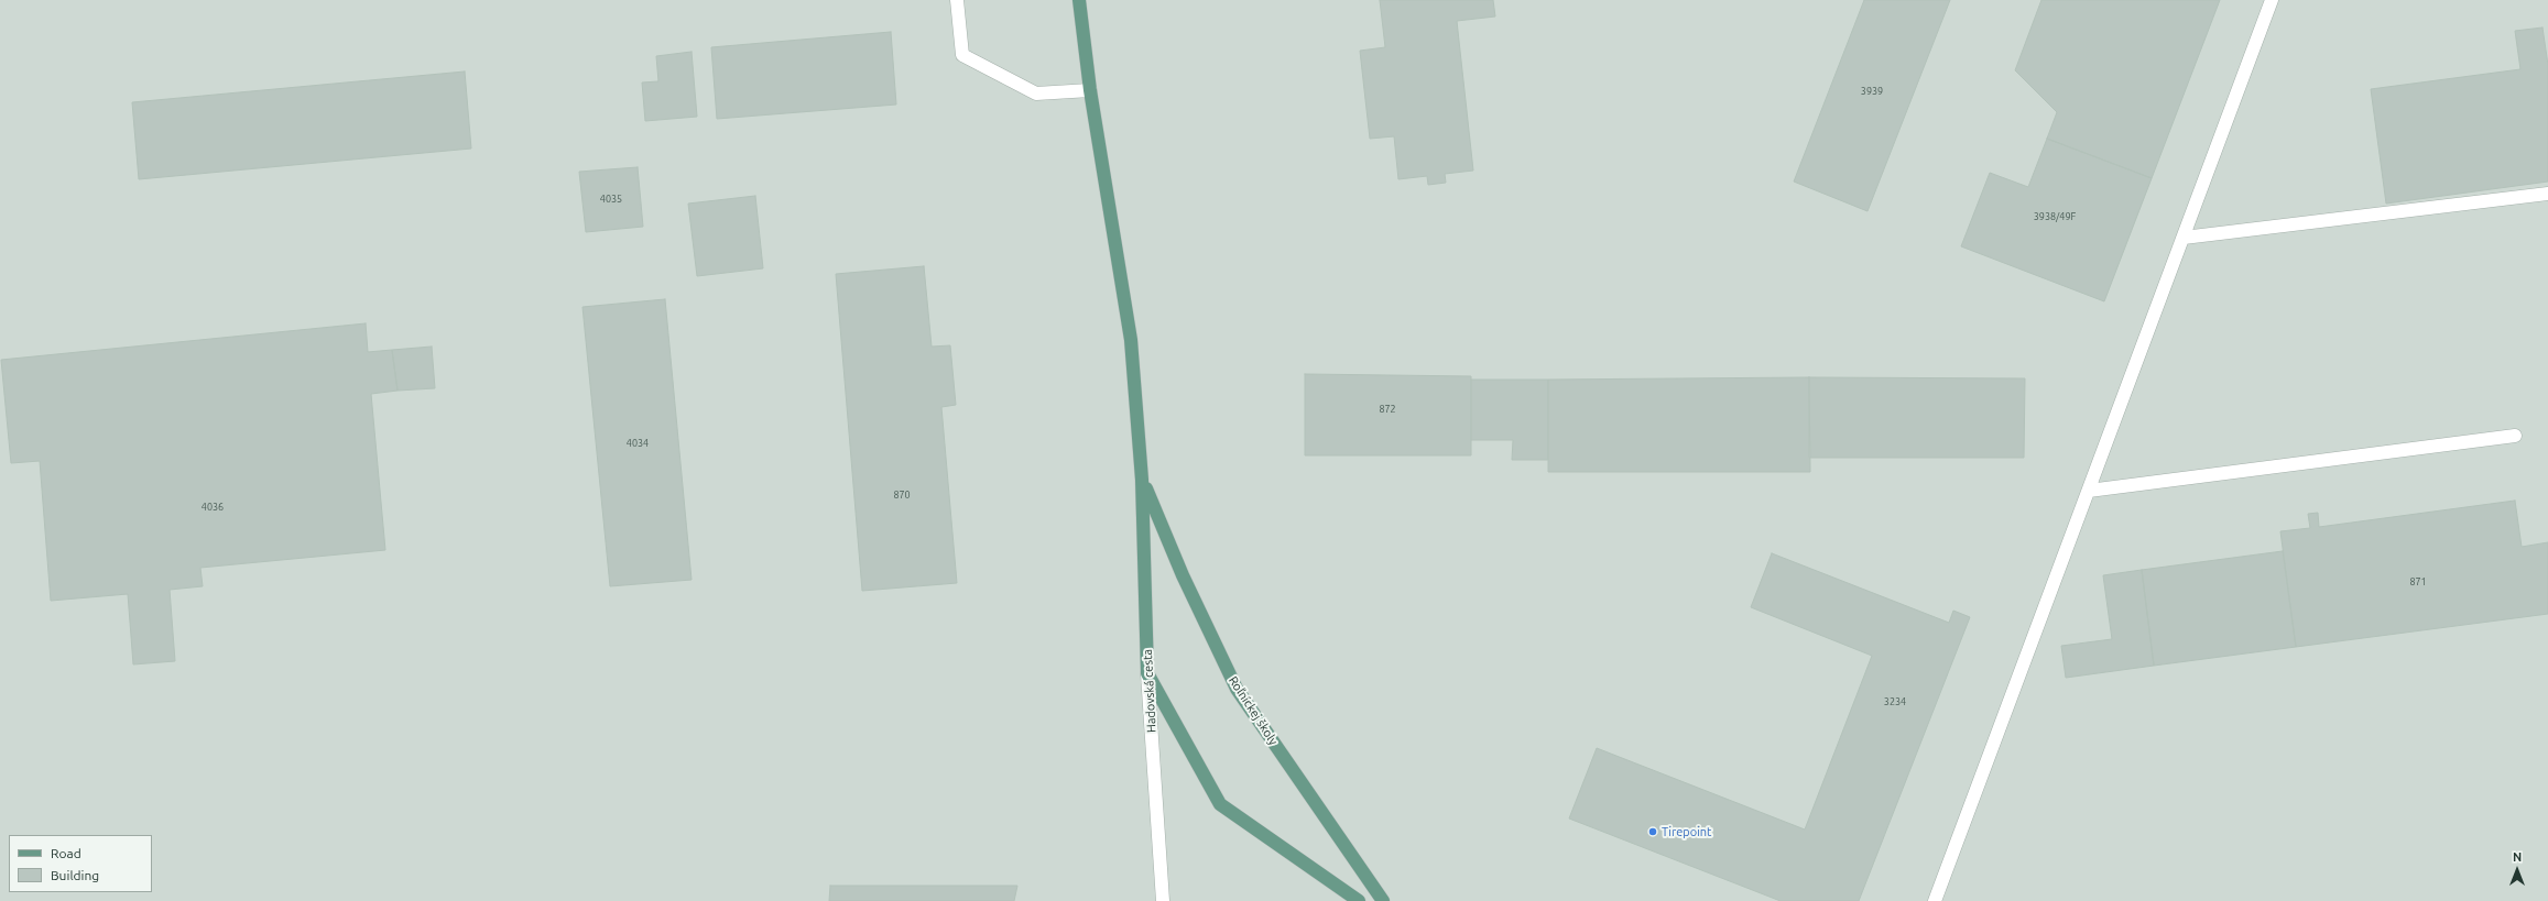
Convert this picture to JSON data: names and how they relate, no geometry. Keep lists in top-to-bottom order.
{
  "streets": {
    "main road": ["Hadovská cesta", "Roľníckej školy"]
  },
  "crossings": [
    ["Hadovská cesta", "Roľníckej školy"]
  ],
  "places": ["Tirepoint"],
  "house_numbers": [
    "3939",
    "4035",
    "3938/49F",
    "872",
    "4034",
    "870",
    "4036",
    "871",
    "3234"
  ],
  "legend": ["Road", "Building"],
  "north": "top"
}
